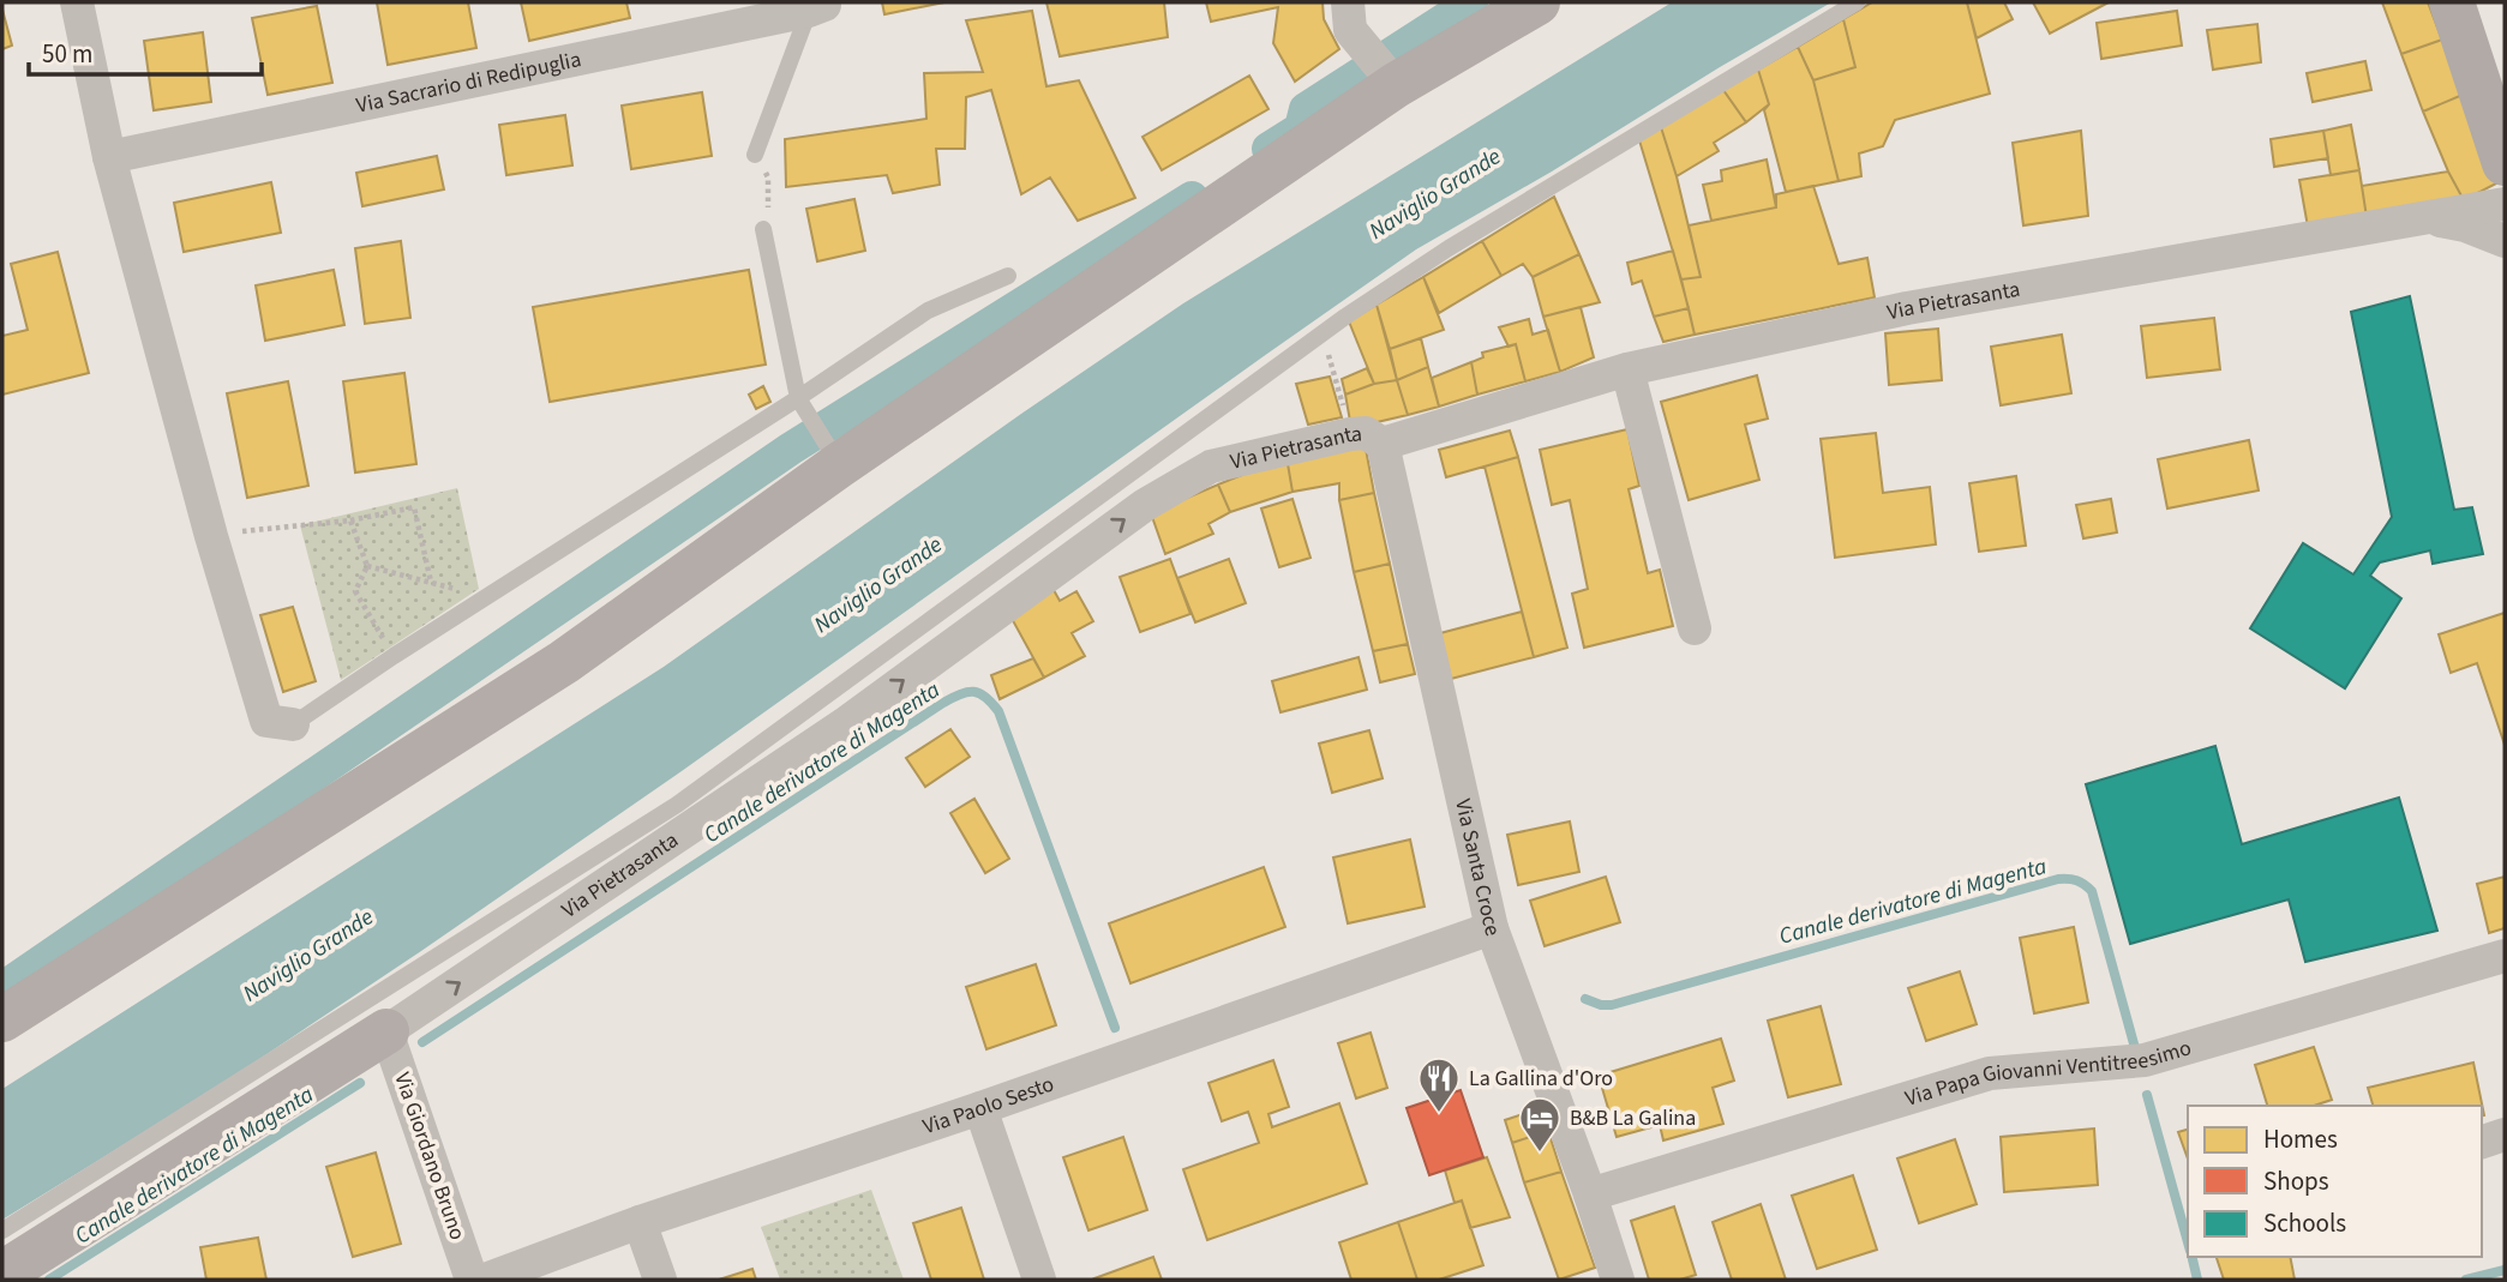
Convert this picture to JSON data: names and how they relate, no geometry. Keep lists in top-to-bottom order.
{
  "streets": {
    "street": [
      "Via Sacrario di Redipuglia",
      "Via Pietrasanta",
      "Via Santa Croce",
      "Via Papa Giovanni Ventitreesimo",
      "Via Paolo Sesto",
      "Via Giordano Bruno"
    ]
  },
  "crossings": [
    ["Via Pietrasanta", "Via Santa Croce"],
    ["Via Pietrasanta", "Via Giordano Bruno"],
    ["Via Santa Croce", "Via Papa Giovanni Ventitreesimo"],
    ["Via Santa Croce", "Via Paolo Sesto"]
  ],
  "water": ["Naviglio Grande", "Canale derivatore di Magenta"],
  "places": {
    "restaurant": ["La Gallina d'Oro"],
    "hotel": ["B&B La Galina"]
  },
  "legend": ["Homes", "Shops", "Schools"],
  "scale_bar": "50 m"
}
